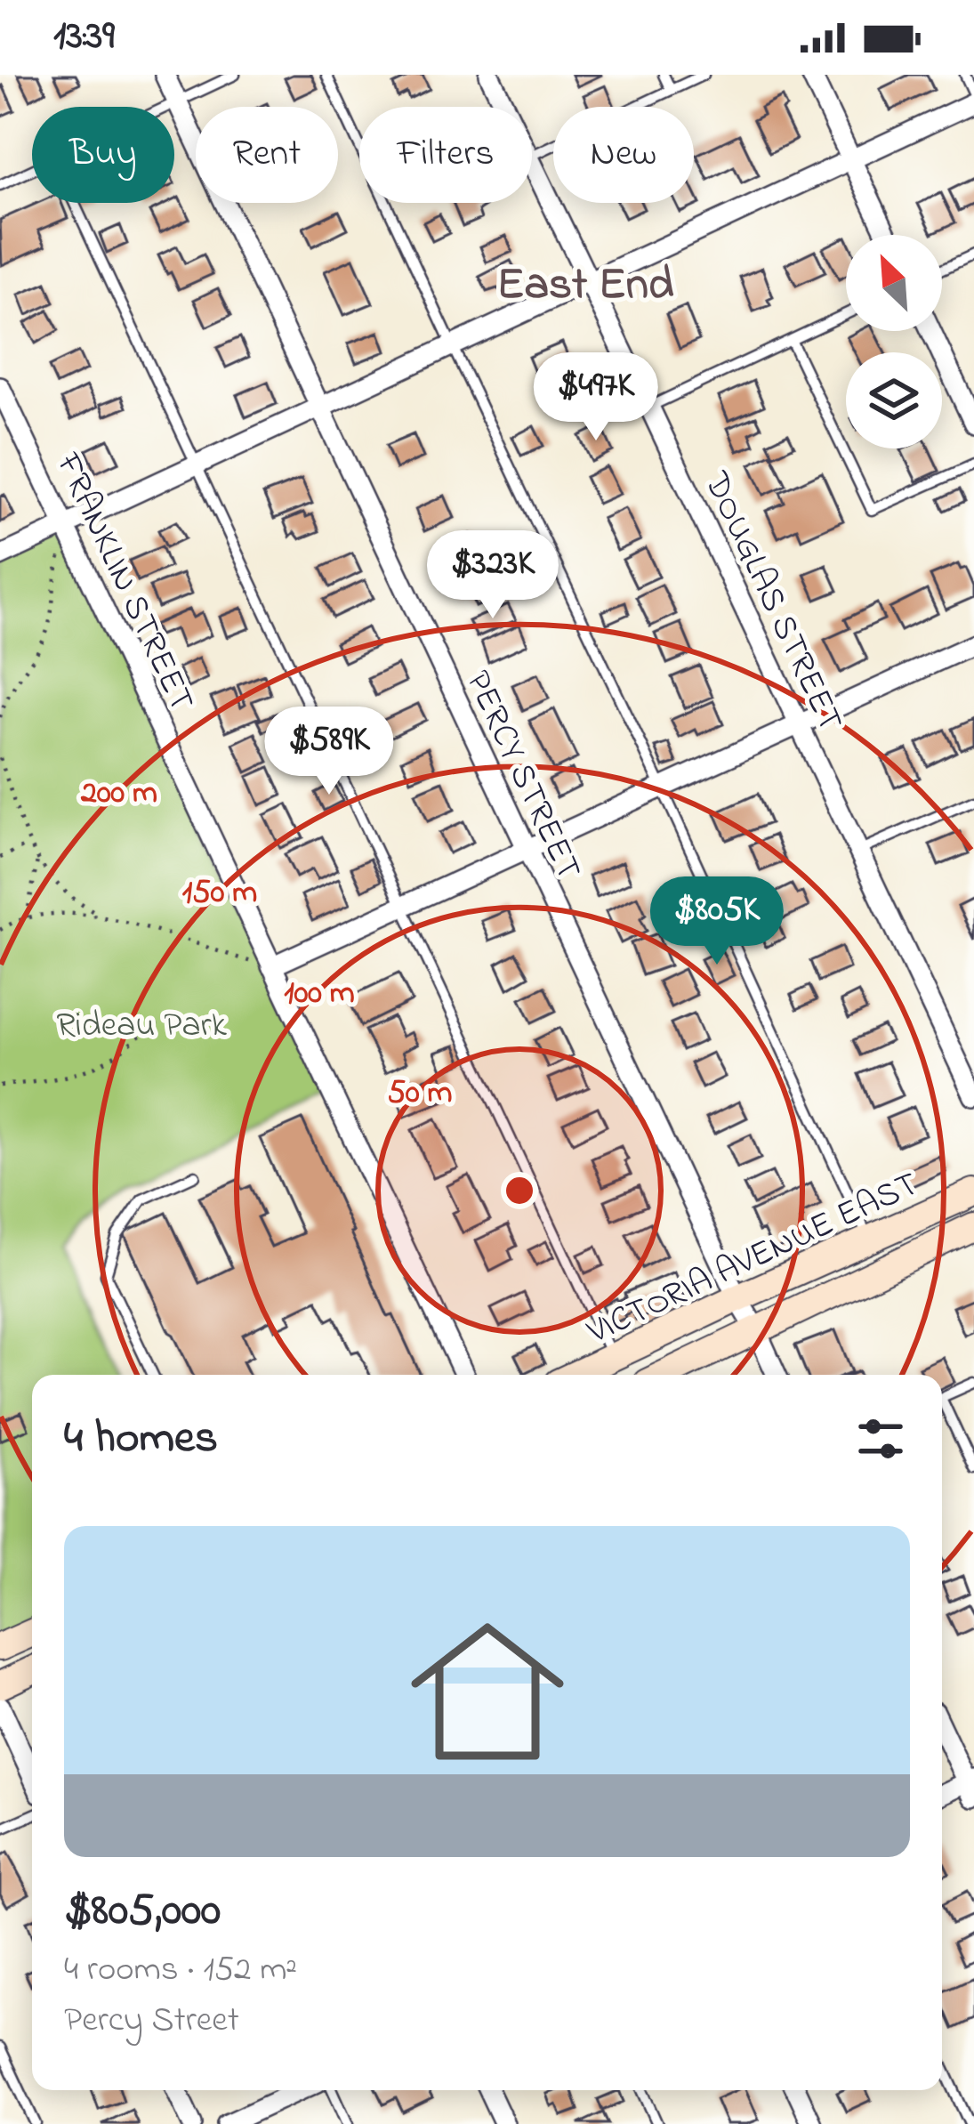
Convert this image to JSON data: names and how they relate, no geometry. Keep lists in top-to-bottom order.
{
  "streets": {
    "main road": ["VICTORIA AVENUE EAST"],
    "street": ["FRANKLIN STREET", "DOUGLAS STREET", "PERCY STREET"]
  },
  "crossings": [
    ["PERCY STREET", "VICTORIA AVENUE EAST"]
  ],
  "districts": ["East End"],
  "parks": ["Rideau Park"],
  "north": "top left",
  "page": {
    "status": "13:39",
    "chip": [
      "Buy",
      "Rent",
      "Filters",
      "New"
    ],
    "price": [
      "$497K",
      "$323K",
      "$589K",
      "$805K"
    ],
    "heading": "4 homes",
    "list": [
      {
        "name": "$805,000",
        "note": "4 rooms · 152 m² · Percy Street"
      }
    ]
  },
  "rings": [
    "200 m",
    "150 m",
    "100 m",
    "50 m"
  ]
}
